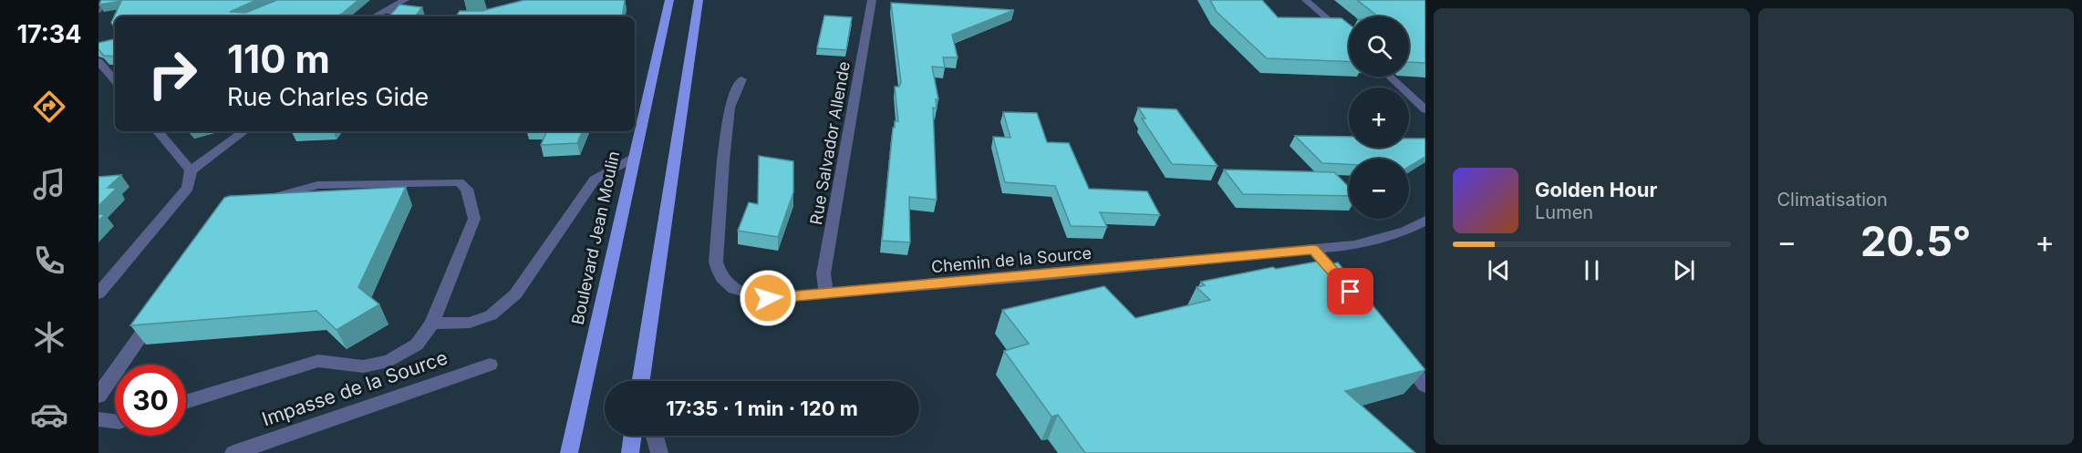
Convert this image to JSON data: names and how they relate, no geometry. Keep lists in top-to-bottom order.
{
  "streets": {
    "main road": ["Boulevard Jean Moulin"],
    "street": ["Rue Salvador Allende", "Chemin de la Source", "Impasse de la Source"]
  },
  "crossings": [
    ["Rue Salvador Allende", "Chemin de la Source"]
  ],
  "page": {
    "tabs": "17:34",
    "tile": "Climatisation",
    "map_buttons": ["+", "−"],
    "turn": ["110 m", "Rue Charles Gide"],
    "song": ["Golden Hour", "Lumen"],
    "heat": ["−", "20.5°", "+"],
    "limit": "30",
    "trip": "17:35 · 1 min · 120 m"
  }
}
